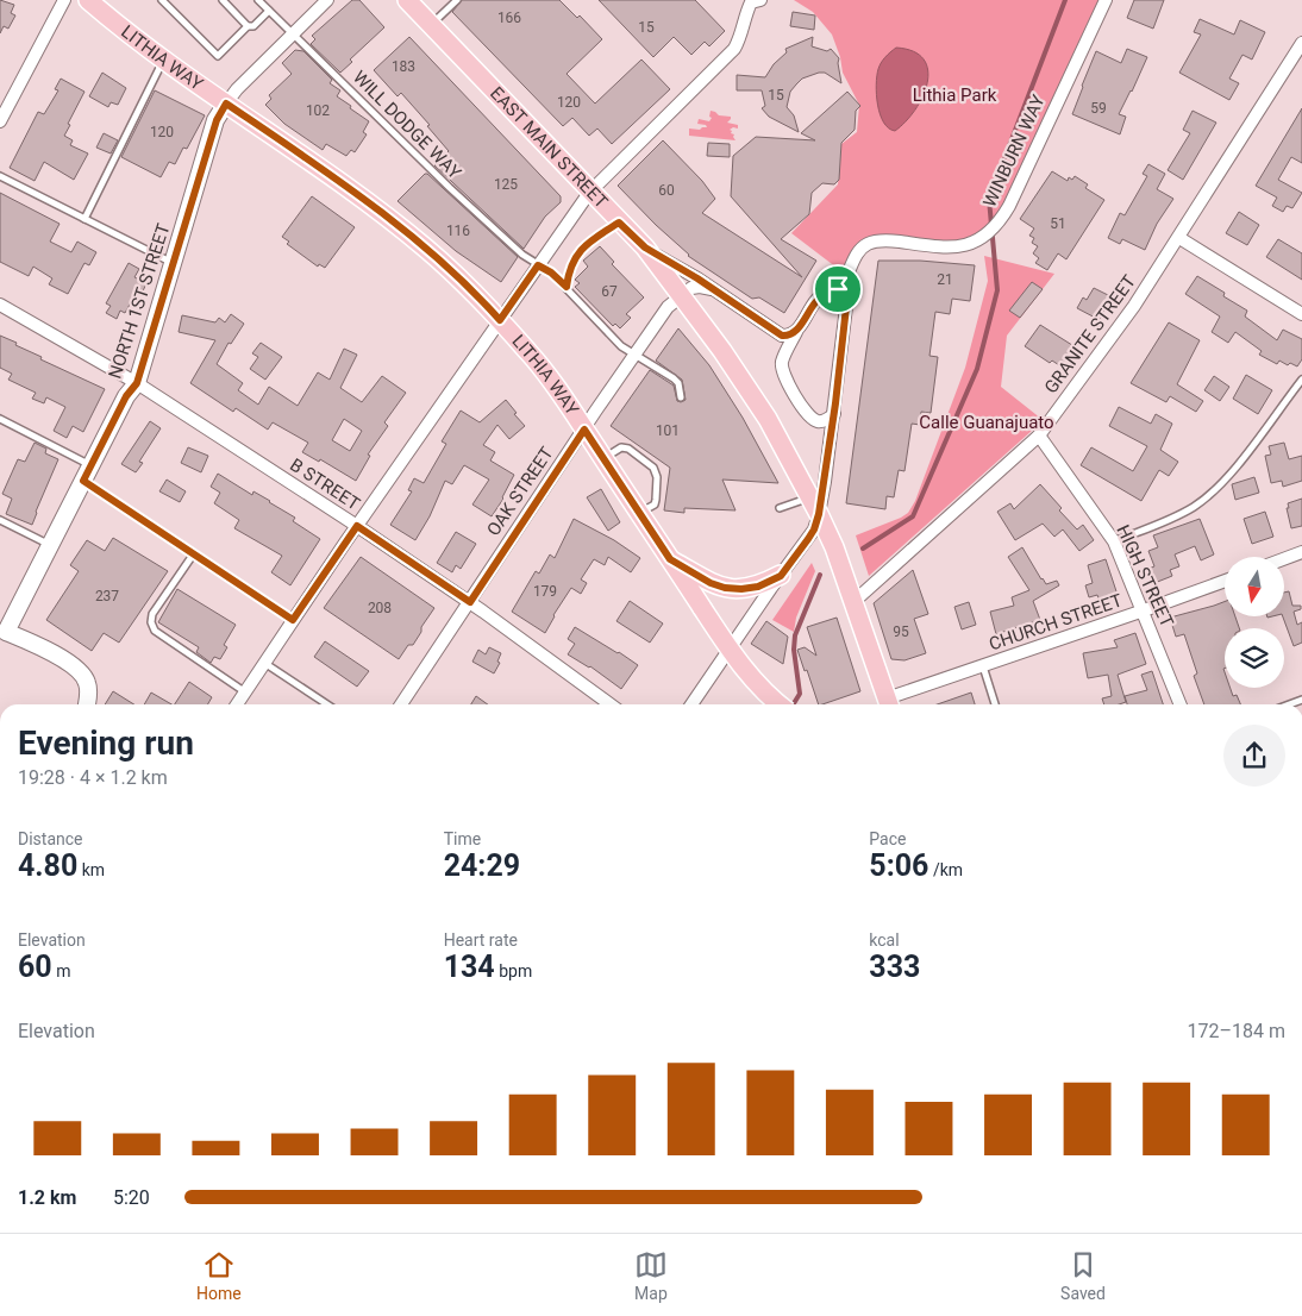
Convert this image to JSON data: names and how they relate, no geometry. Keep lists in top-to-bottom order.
{
  "streets": {
    "main road": ["LITHIA WAY", "EAST MAIN STREET"],
    "street": [
      "WINBURN WAY",
      "NORTH 1ST STREET",
      "GRANITE STREET",
      "B STREET",
      "OAK STREET",
      "HIGH STREET",
      "CHURCH STREET"
    ],
    "lane": ["WILL DODGE WAY"]
  },
  "crossings": [
    ["LITHIA WAY", "NORTH 1ST STREET"],
    ["LITHIA WAY", "OAK STREET"],
    ["WILL DODGE WAY", "NORTH 1ST STREET"],
    ["WILL DODGE WAY", "OAK STREET"],
    ["EAST MAIN STREET", "GRANITE STREET"],
    ["EAST MAIN STREET", "OAK STREET"],
    ["NORTH 1ST STREET", "B STREET"],
    ["GRANITE STREET", "HIGH STREET"],
    ["B STREET", "OAK STREET"],
    ["HIGH STREET", "CHURCH STREET"]
  ],
  "parks": ["Lithia Park", "Calle Guanajuato"],
  "house_numbers": [
    "166",
    "15",
    "183",
    "15",
    "120",
    "59",
    "102",
    "120",
    "125",
    "60",
    "51",
    "116",
    "21",
    "67",
    "101",
    "179",
    "237",
    "208",
    "95"
  ],
  "north": "bottom",
  "page": {
    "heading": ["Evening run", "19:28 · 4 × 1.2 km"],
    "stats": [
      ["Distance", "4.80 km"],
      ["Time", "24:29"],
      ["Pace", "5:06 /km"],
      ["Elevation", "60 m"],
      ["Heart rate", "134 bpm"],
      ["kcal", "333"]
    ],
    "chart": ["Elevation", "172–184 m"],
    "list": [
      {
        "name": "1.2 km",
        "note": "5:20"
      }
    ],
    "tabs": ["Home", "Map", "Saved"]
  }
}
